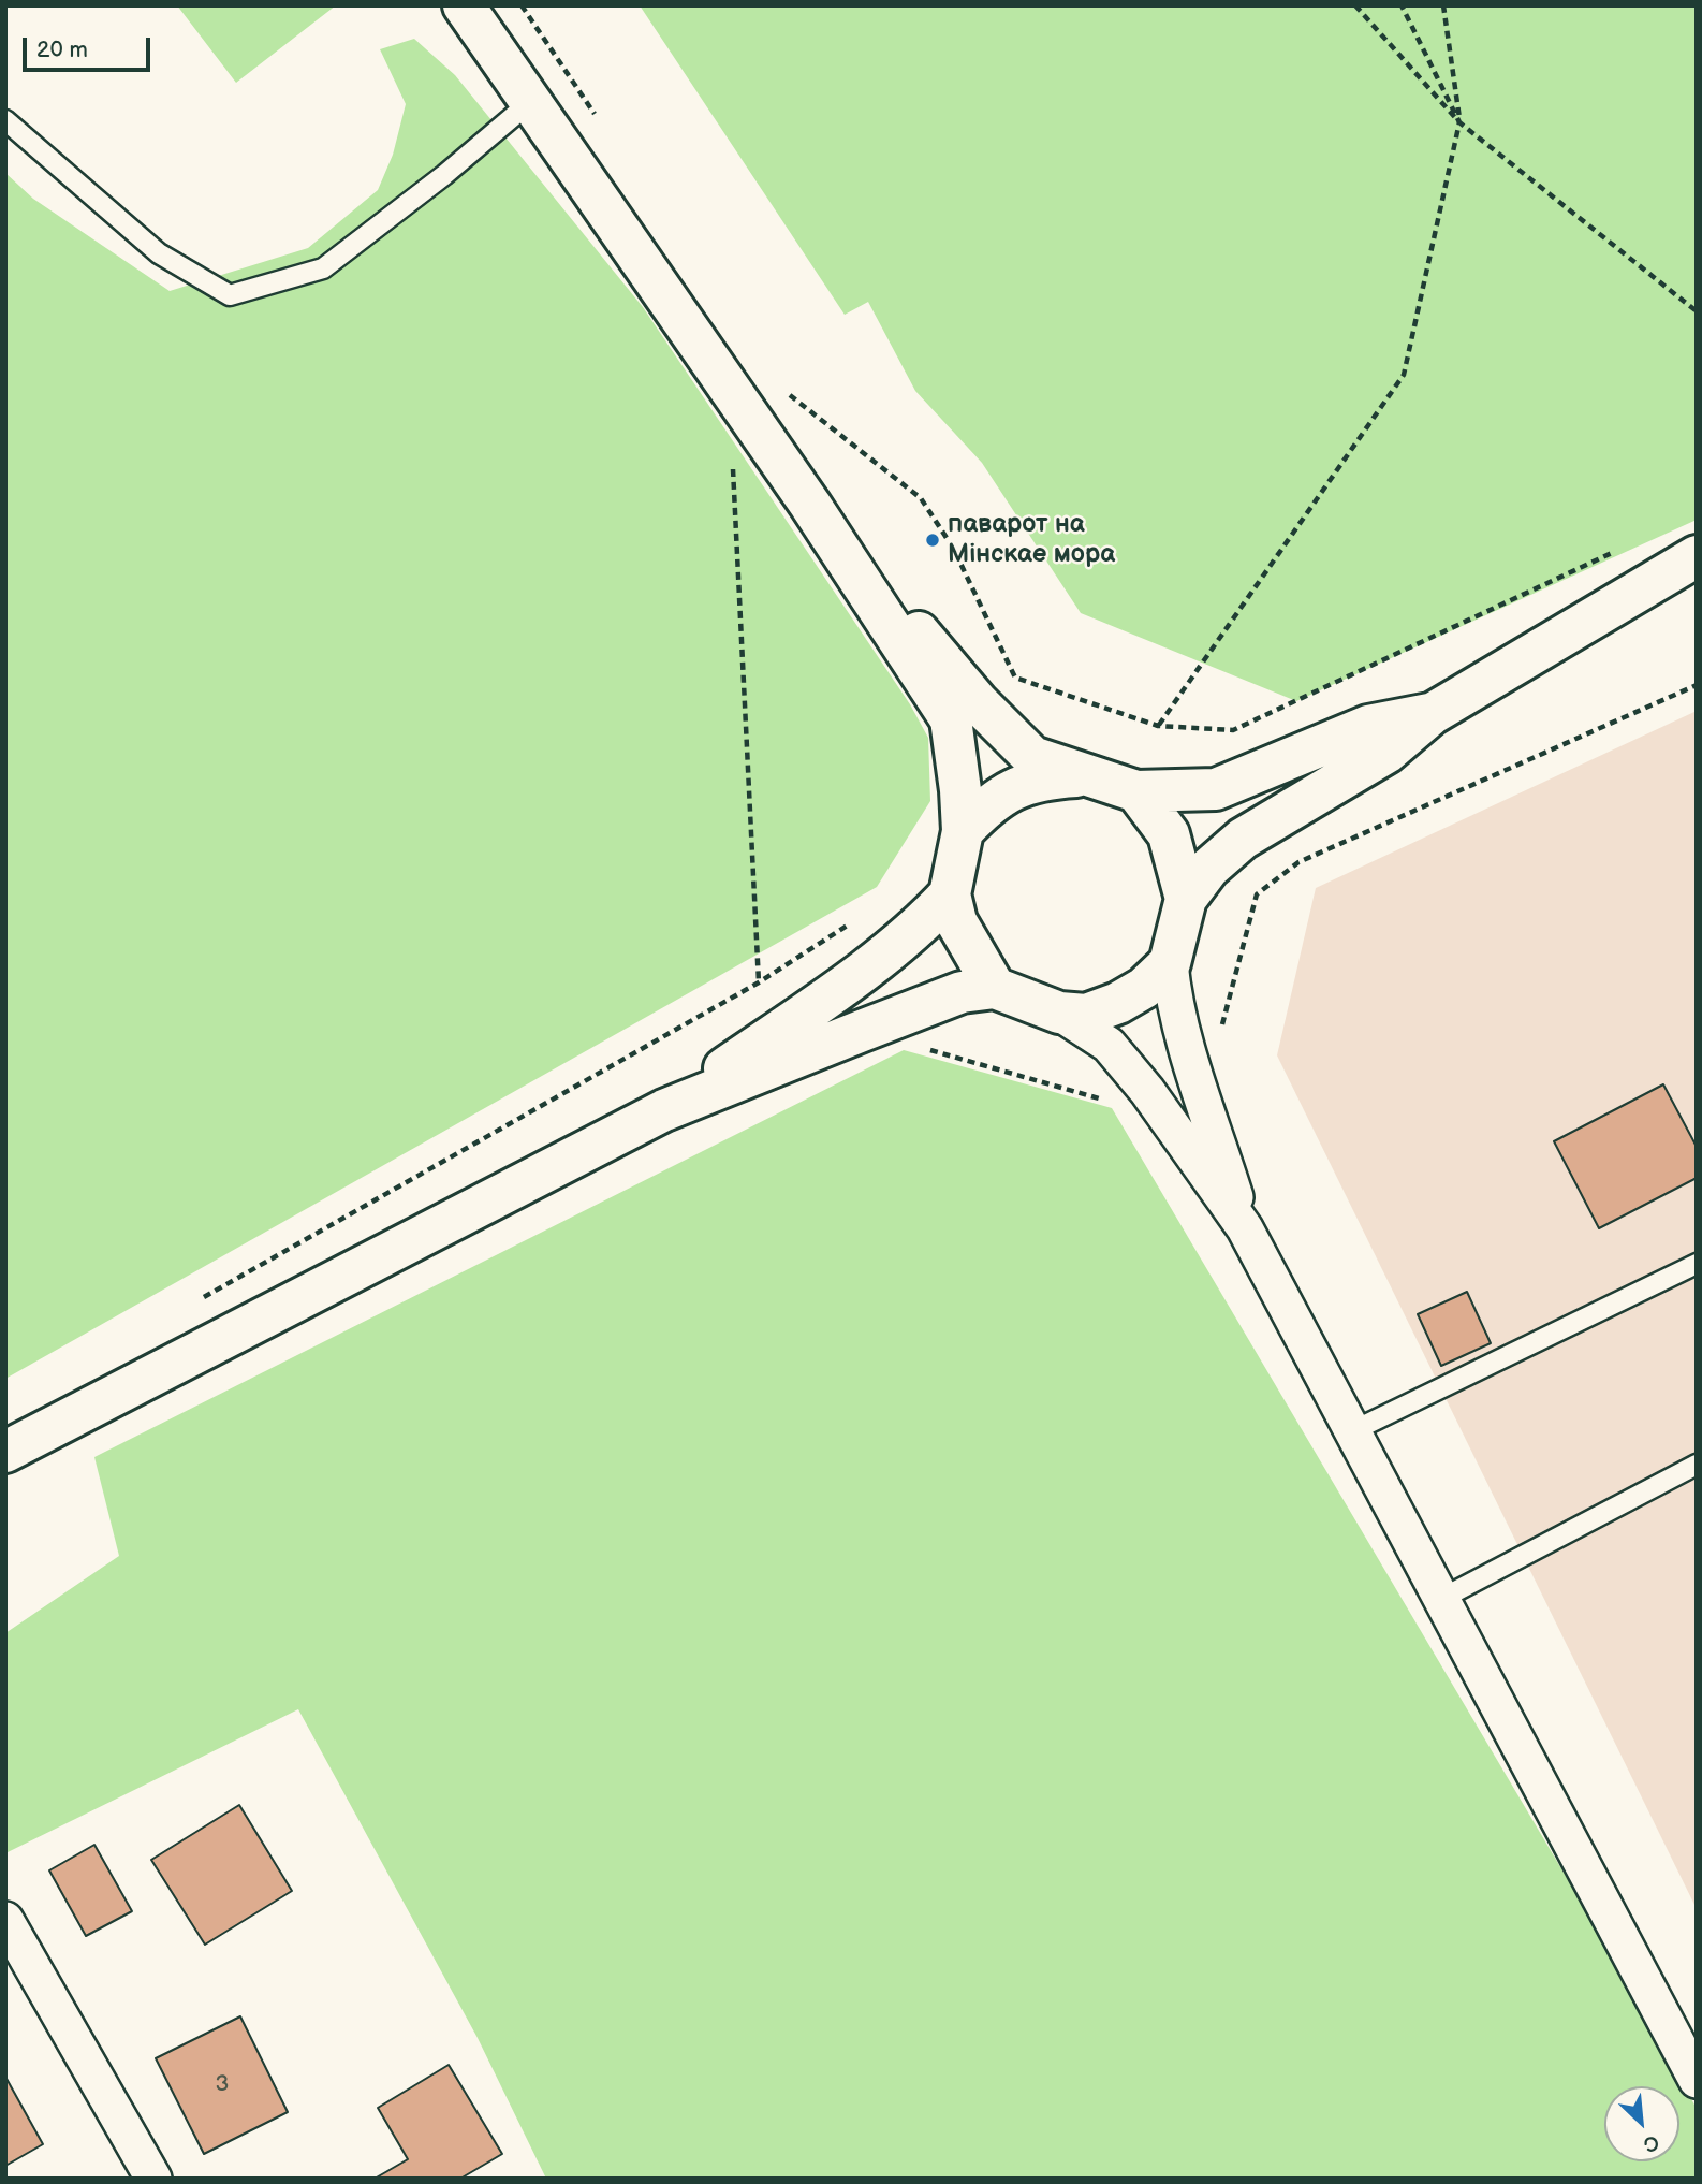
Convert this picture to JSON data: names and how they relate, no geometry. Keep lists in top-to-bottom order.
{
  "places": ["паварот на Мінскае мора"],
  "house_numbers": ["3"],
  "scale_bar": "20 m",
  "north": "bottom right"
}
